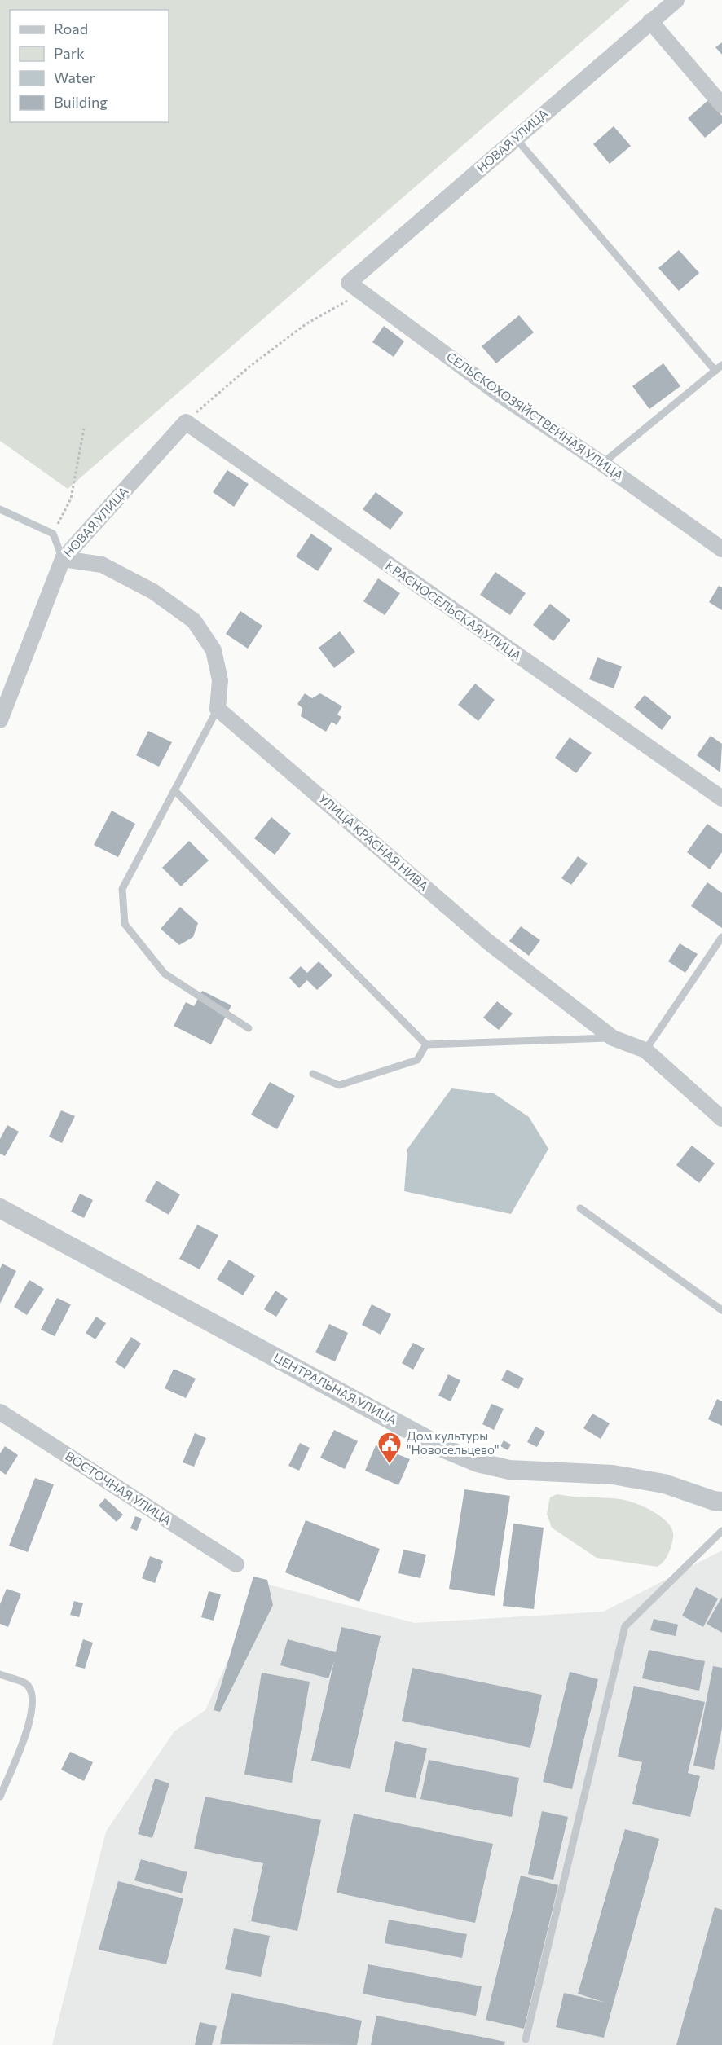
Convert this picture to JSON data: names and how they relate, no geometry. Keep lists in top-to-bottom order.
{
  "streets": {
    "street": [
      "НОВАЯ УЛИЦА",
      "СЕЛЬСКОХОЗЯЙСТВЕННАЯ УЛИЦА",
      "КРАСНОСЕЛЬСКАЯ УЛИЦА",
      "УЛИЦА КРАСНАЯ НИВА",
      "ЦЕНТРАЛЬНАЯ УЛИЦА",
      "ВОСТОЧНАЯ УЛИЦА"
    ]
  },
  "crossings": [
    ["НОВАЯ УЛИЦА", "СЕЛЬСКОХОЗЯЙСТВЕННАЯ УЛИЦА"],
    ["НОВАЯ УЛИЦА", "КРАСНОСЕЛЬСКАЯ УЛИЦА"]
  ],
  "places": {
    "public building": ["Дом культуры \"Новосельцево\""]
  },
  "legend": [
    "Road",
    "Park",
    "Water",
    "Building"
  ]
}
